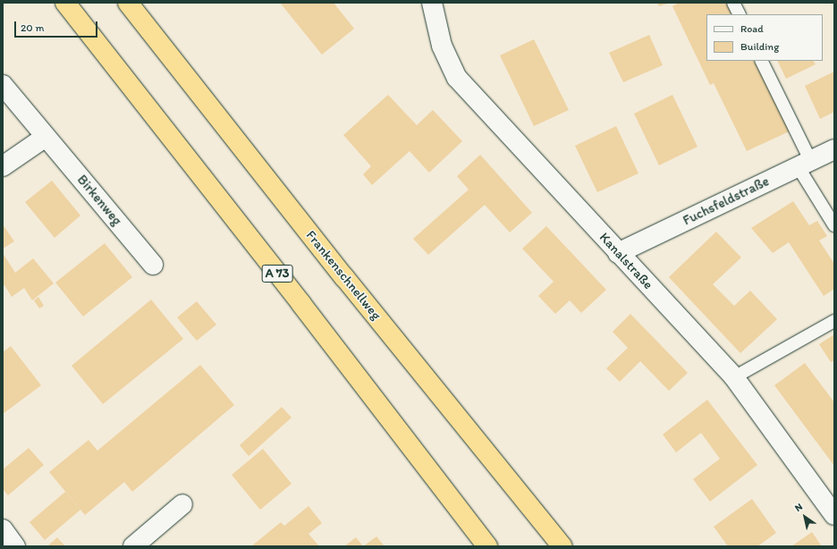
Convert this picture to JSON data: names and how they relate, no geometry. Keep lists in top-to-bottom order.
{
  "streets": {
    "highway": ["A 73", "Frankenschnellweg"],
    "street": ["Birkenweg", "Fuchsfeldstraße", "Kanalstraße"]
  },
  "crossings": [
    ["Fuchsfeldstraße", "Kanalstraße"]
  ],
  "legend": ["Road", "Building"],
  "scale_bar": "20 m",
  "north": "top left"
}
